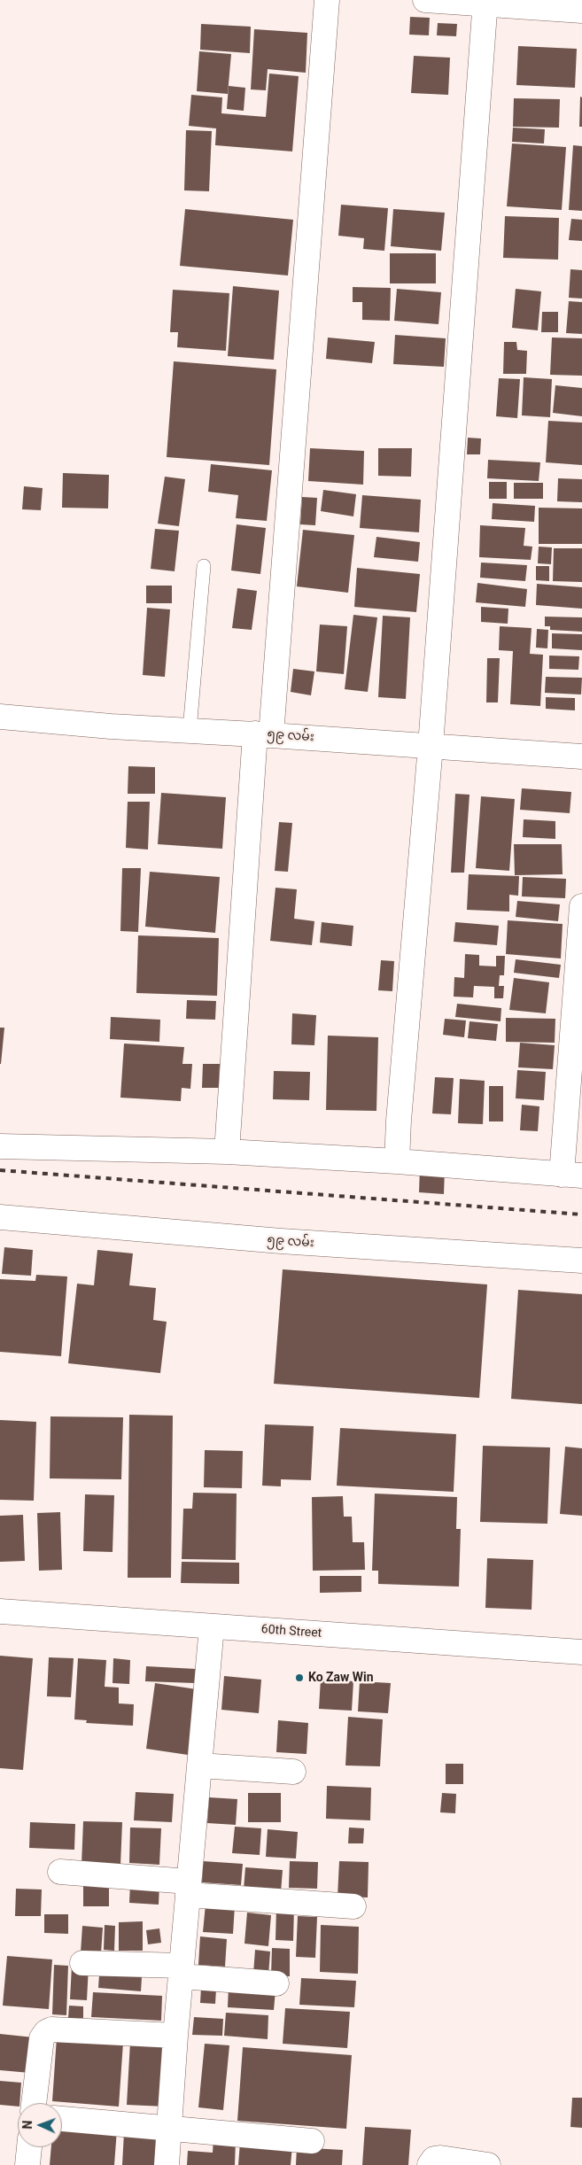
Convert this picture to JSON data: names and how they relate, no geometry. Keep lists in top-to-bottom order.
{
  "streets": {
    "street": ["၅၉ လမ်း", "60th Street"]
  },
  "places": ["Ko Zaw Win"],
  "north": "left"
}
